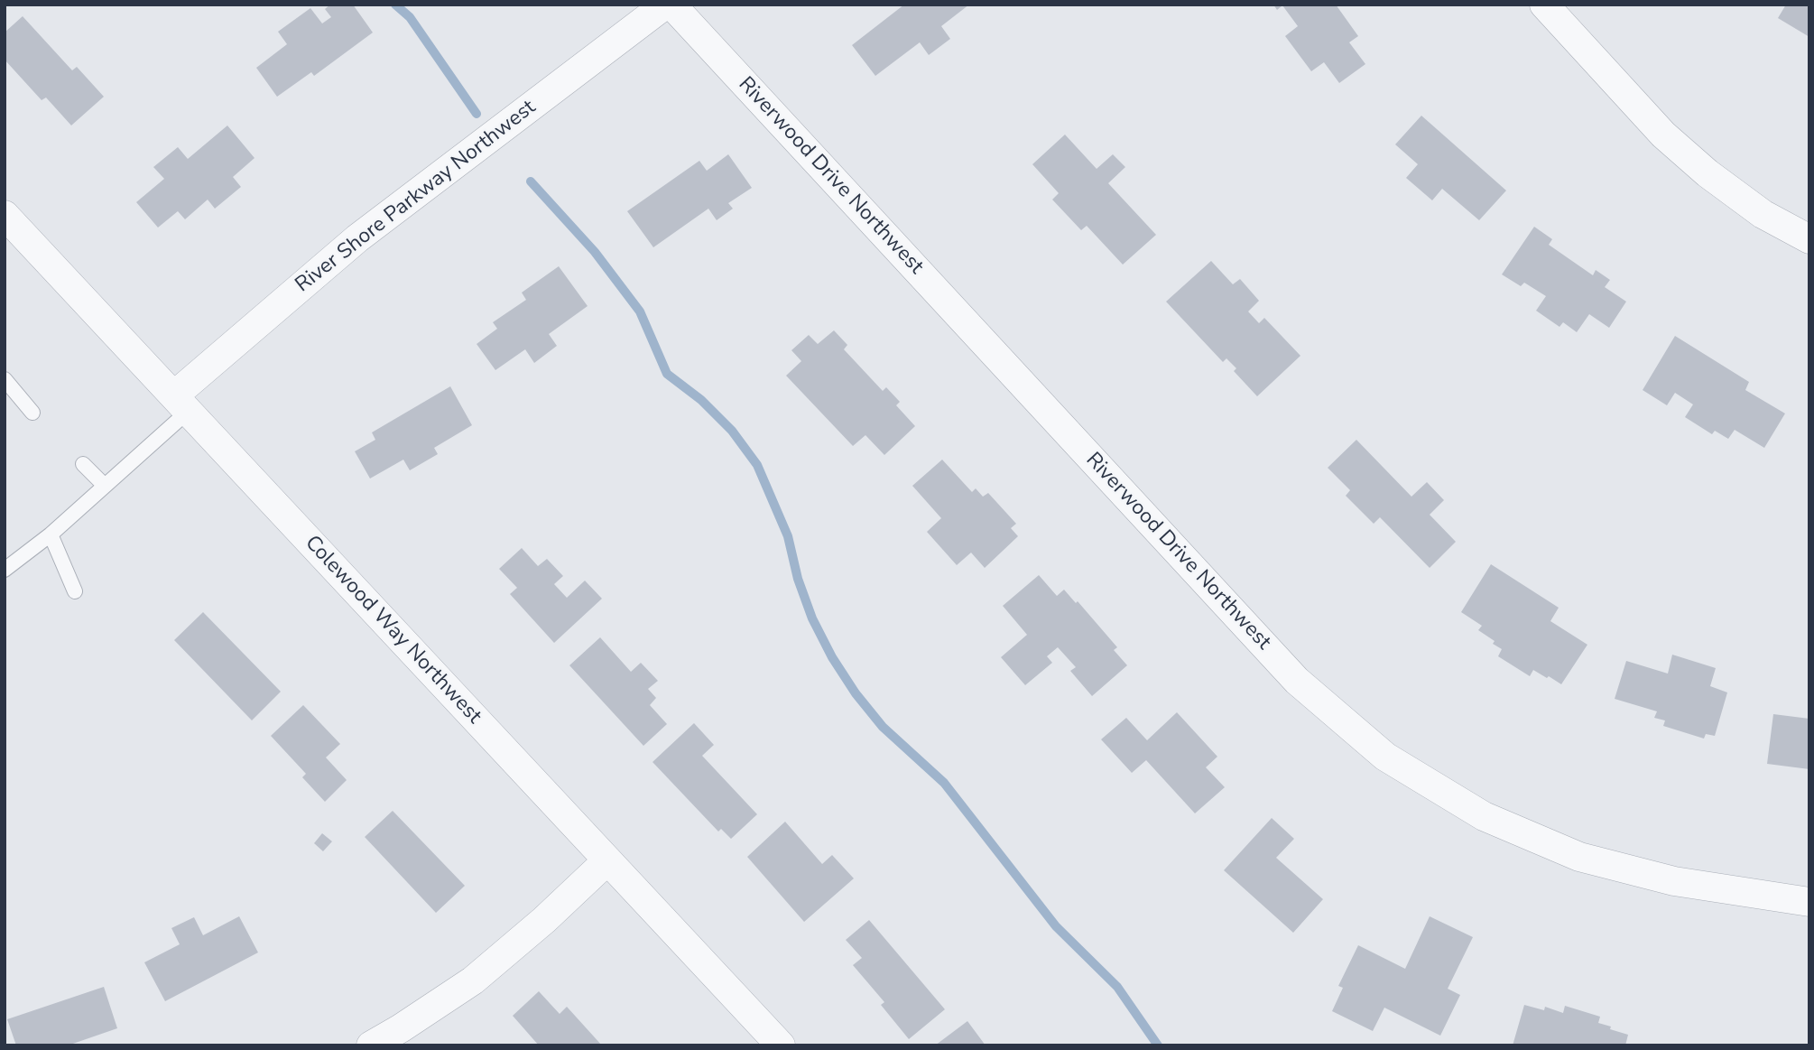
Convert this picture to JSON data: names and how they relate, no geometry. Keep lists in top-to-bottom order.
{
  "streets": {
    "street": ["Riverwood Drive Northwest", "River Shore Parkway Northwest", "Colewood Way Northwest"]
  },
  "crossings": [
    ["River Shore Parkway Northwest", "Colewood Way Northwest"]
  ]
}
